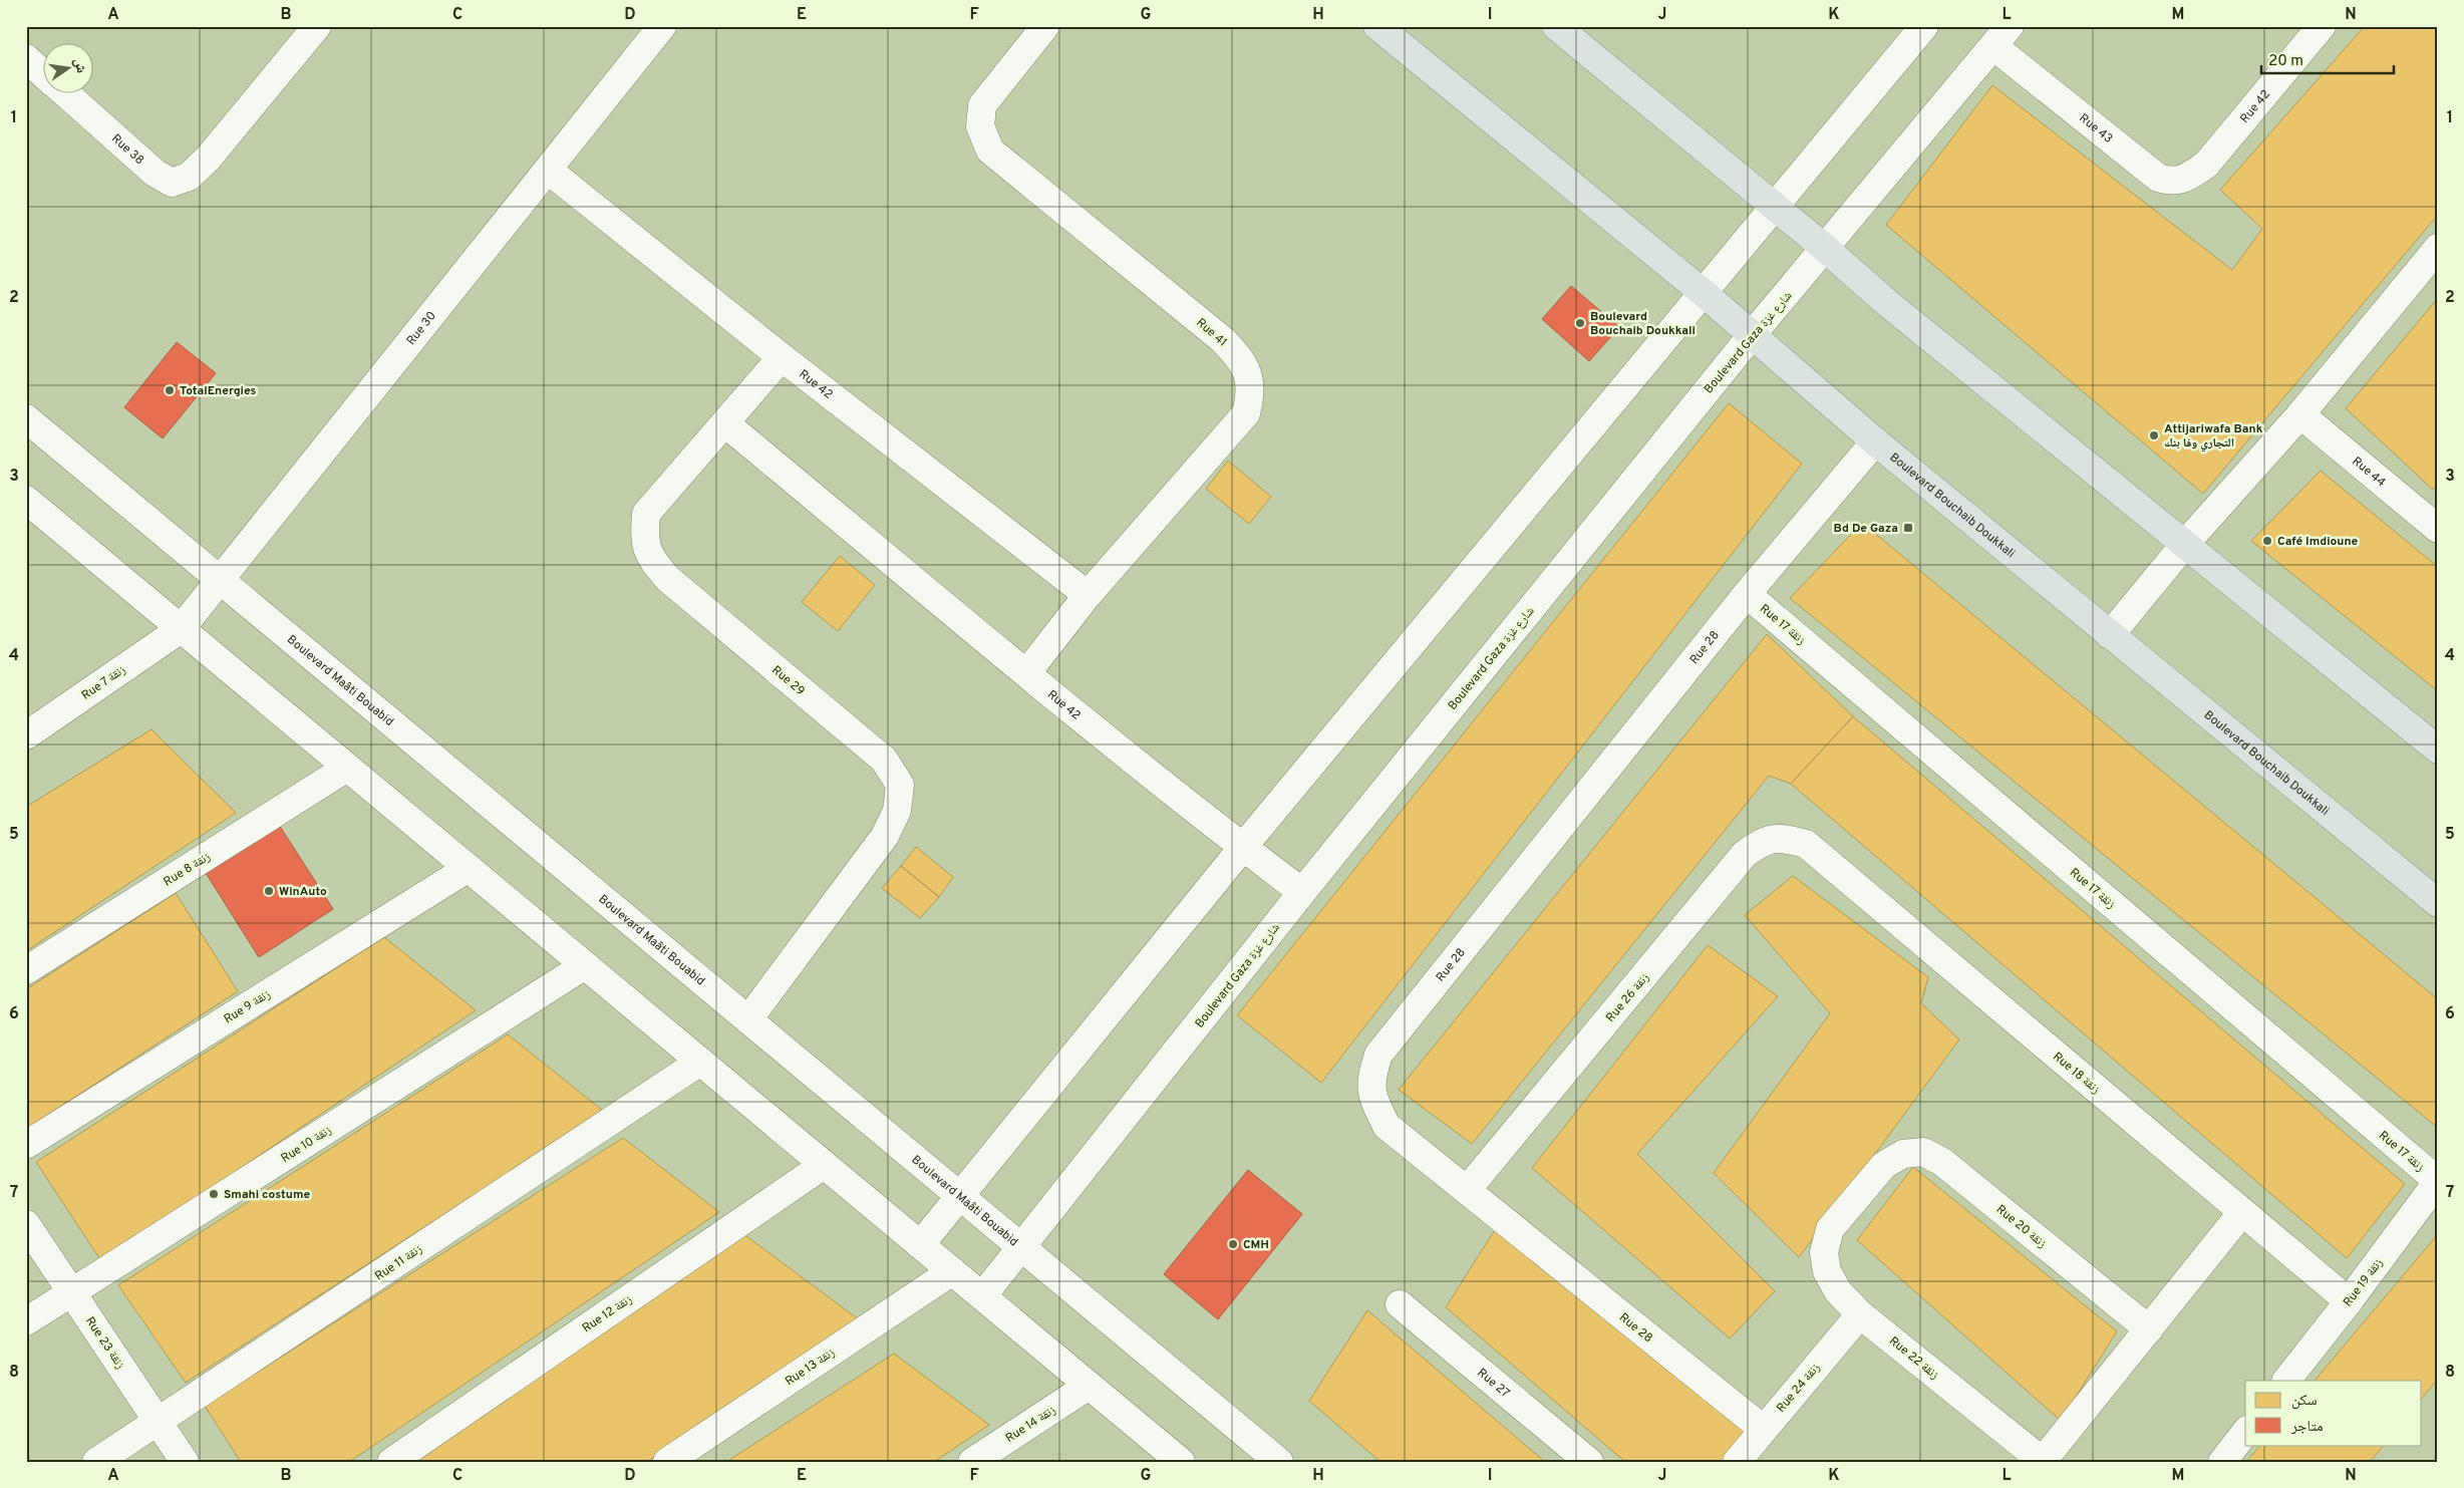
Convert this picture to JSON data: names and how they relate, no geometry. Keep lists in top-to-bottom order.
{
  "streets": {
    "main road": ["Boulevard Bouchaib Doukkali"],
    "street": [
      "Rue 42",
      "Rue 43",
      "Rue 38",
      "Rue 30",
      "Rue 41",
      "Boulevard Gaza شارع غزة",
      "Rue 44",
      "Rue 17 زنقة",
      "Rue 28",
      "Boulevard Maâti Bouabid",
      "Rue 29",
      "Rue 7 زنقة",
      "Rue 8 زنقة",
      "Rue 26 زنقة",
      "Rue 9 زنقة",
      "Rue 18 زنقة",
      "Rue 10 زنقة",
      "Rue 20 زنقة",
      "Rue 11 زنقة",
      "Rue 19 زنقة",
      "Rue 12 زنقة",
      "Rue 23 زنقة",
      "Rue 22 زنقة",
      "Rue 13 زنقة",
      "Rue 27",
      "Rue 24 زنقة",
      "Rue 14 زنقة"
    ]
  },
  "crossings": [
    ["Rue 42", "Rue 43"],
    ["Rue 42", "Rue 30"],
    ["Rue 42", "Rue 41"],
    ["Rue 42", "Boulevard Gaza شارع غزة"],
    ["Rue 42", "Rue 29"],
    ["Rue 43", "Boulevard Gaza شارع غزة"],
    ["Rue 30", "Boulevard Maâti Bouabid"],
    ["Rue 30", "Rue 7 زنقة"],
    ["Boulevard Gaza شارع غزة", "Boulevard Bouchaib Doukkali"],
    ["Boulevard Gaza شارع غزة", "Boulevard Maâti Bouabid"],
    ["Boulevard Bouchaib Doukkali", "Rue 28"],
    ["Rue 17 زنقة", "Rue 28"],
    ["Rue 17 زنقة", "Rue 19 زنقة"],
    ["Rue 28", "Rue 26 زنقة"],
    ["Rue 28", "Rue 24 زنقة"],
    ["Boulevard Maâti Bouabid", "Rue 29"],
    ["Rue 26 زنقة", "Rue 18 زنقة"],
    ["Rue 18 زنقة", "Rue 19 زنقة"],
    ["Rue 10 زنقة", "Rue 23 زنقة"],
    ["Rue 20 زنقة", "Rue 22 زنقة"],
    ["Rue 11 زنقة", "Rue 23 زنقة"],
    ["Rue 22 زنقة", "Rue 24 زنقة"]
  ],
  "places": {
    "other": [
      "Boulevard Bouchaib Doukkali",
      "TotalEnergies",
      "Attijariwafa Bank التجاري وفا بنك",
      "Café Imdioune",
      "WinAuto",
      "Smahi costume",
      "CMH"
    ],
    "transit": ["Bd De Gaza"]
  },
  "legend": ["سكن", "متاجر"],
  "scale_bar": "20 m",
  "north": "right",
  "grid": {
    "columns": [
      "A",
      "B",
      "C",
      "D",
      "E",
      "F",
      "G",
      "H",
      "I",
      "J",
      "K",
      "L",
      "M",
      "N"
    ],
    "rows": [
      "1",
      "2",
      "3",
      "4",
      "5",
      "6",
      "7",
      "8"
    ]
  }
}
